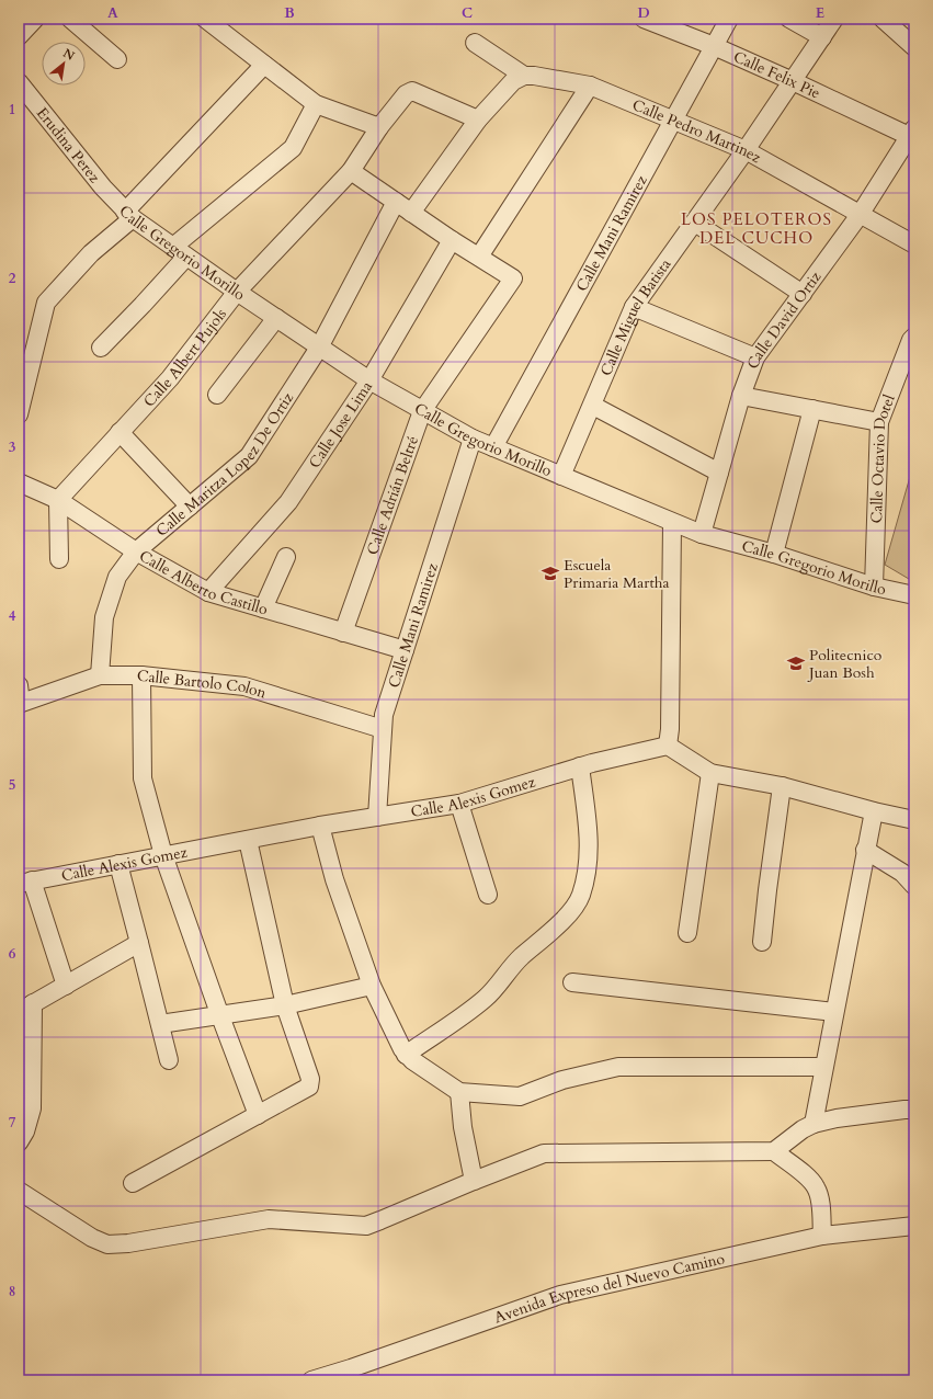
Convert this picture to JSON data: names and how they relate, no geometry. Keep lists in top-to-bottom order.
{
  "streets": {
    "street": [
      "Calle Felix Pie",
      "Calle Pedro Martinez",
      "Erudina Perez",
      "Calle Mani Ramirez",
      "Calle Gregorio Morillo",
      "Calle Miguel Batista",
      "Calle David Ortiz",
      "Calle Albert Pujols",
      "Calle Jose Lima",
      "Calle Octavio Dotel",
      "Calle Maritza Lopez De Ortiz",
      "Calle Adrián Beltré",
      "Calle Alberto Castillo",
      "Calle Bartolo Colon",
      "Calle Alexis Gomez",
      "Avenida Expreso del Nuevo Camino"
    ]
  },
  "crossings": [
    ["Calle Felix Pie", "Calle Mani Ramirez"],
    ["Calle Felix Pie", "Calle Miguel Batista"],
    ["Calle Felix Pie", "Calle David Ortiz"],
    ["Calle Pedro Martinez", "Calle Mani Ramirez"],
    ["Calle Pedro Martinez", "Calle Miguel Batista"],
    ["Calle Pedro Martinez", "Calle David Ortiz"],
    ["Erudina Perez", "Calle Gregorio Morillo"],
    ["Calle Mani Ramirez", "Calle Gregorio Morillo"],
    ["Calle Mani Ramirez", "Calle Alberto Castillo"],
    ["Calle Mani Ramirez", "Calle Bartolo Colon"],
    ["Calle Mani Ramirez", "Calle Alexis Gomez"],
    ["Calle Gregorio Morillo", "Calle Miguel Batista"],
    ["Calle Gregorio Morillo", "Calle David Ortiz"],
    ["Calle Gregorio Morillo", "Calle Albert Pujols"],
    ["Calle Gregorio Morillo", "Calle Jose Lima"],
    ["Calle Gregorio Morillo", "Calle Octavio Dotel"],
    ["Calle Gregorio Morillo", "Calle Maritza Lopez De Ortiz"],
    ["Calle Gregorio Morillo", "Calle Adrián Beltré"],
    ["Calle Albert Pujols", "Calle Alberto Castillo"],
    ["Calle Jose Lima", "Calle Alberto Castillo"],
    ["Calle Maritza Lopez De Ortiz", "Calle Alberto Castillo"],
    ["Calle Maritza Lopez De Ortiz", "Calle Bartolo Colon"],
    ["Calle Adrián Beltré", "Calle Alberto Castillo"]
  ],
  "districts": ["LOS PELOTEROS DEL CUCHO"],
  "places": {
    "school or university": ["Escuela Primaria Martha", "Politecnico Juan Bosh"]
  },
  "north": "top right",
  "grid": {
    "columns": [
      "A",
      "B",
      "C",
      "D",
      "E"
    ],
    "rows": [
      "1",
      "2",
      "3",
      "4",
      "5",
      "6",
      "7",
      "8"
    ]
  }
}
